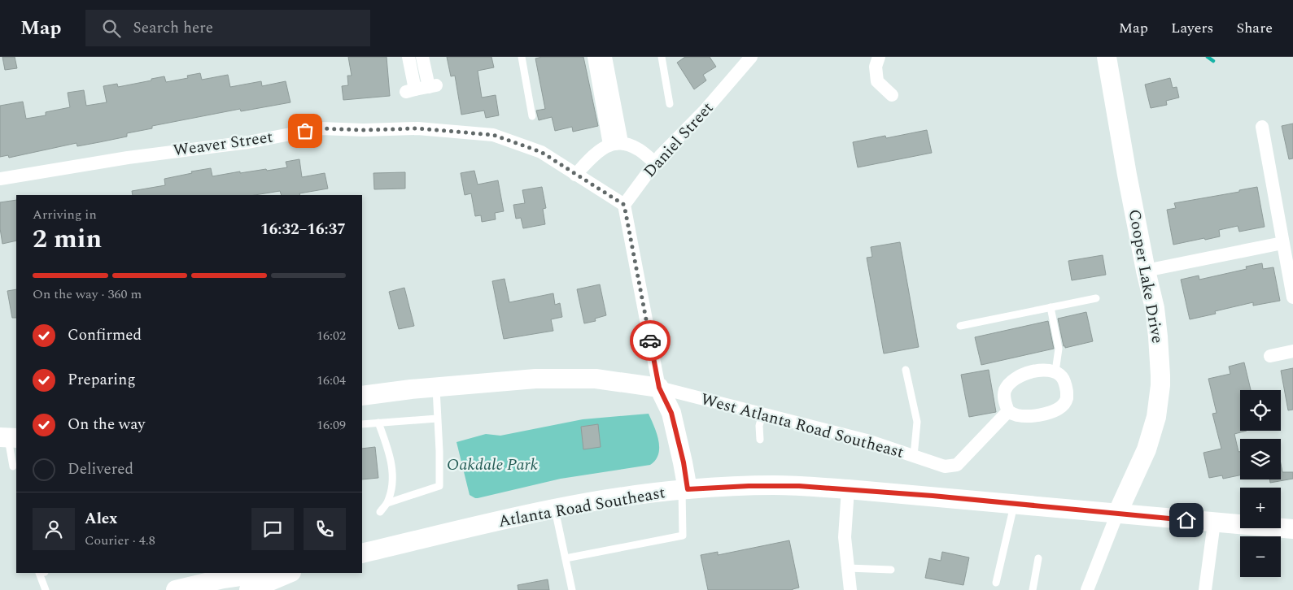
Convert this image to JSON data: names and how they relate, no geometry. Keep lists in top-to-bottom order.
{
  "streets": {
    "main road": ["Cooper Lake Drive", "Atlanta Road Southeast"],
    "street": ["Daniel Street", "Weaver Street", "West Atlanta Road Southeast"]
  },
  "crossings": [
    ["Daniel Street", "Weaver Street"],
    ["Cooper Lake Drive", "Atlanta Road Southeast"]
  ],
  "parks": ["Oakdale Park"],
  "page": {
    "header": "Map",
    "search": "Search here",
    "nav": ["Map", "Layers", "Share"],
    "heading": ["2 min", "Arriving in", "16:32–16:37"],
    "panel": ["Alex", "Courier · 4.8"],
    "bar": "On the way · 360 m",
    "list": [
      ["Confirmed", "16:02"],
      ["Preparing", "16:04"],
      ["On the way", "16:09"],
      "Delivered"
    ],
    "map_buttons": ["+", "−"]
  }
}
